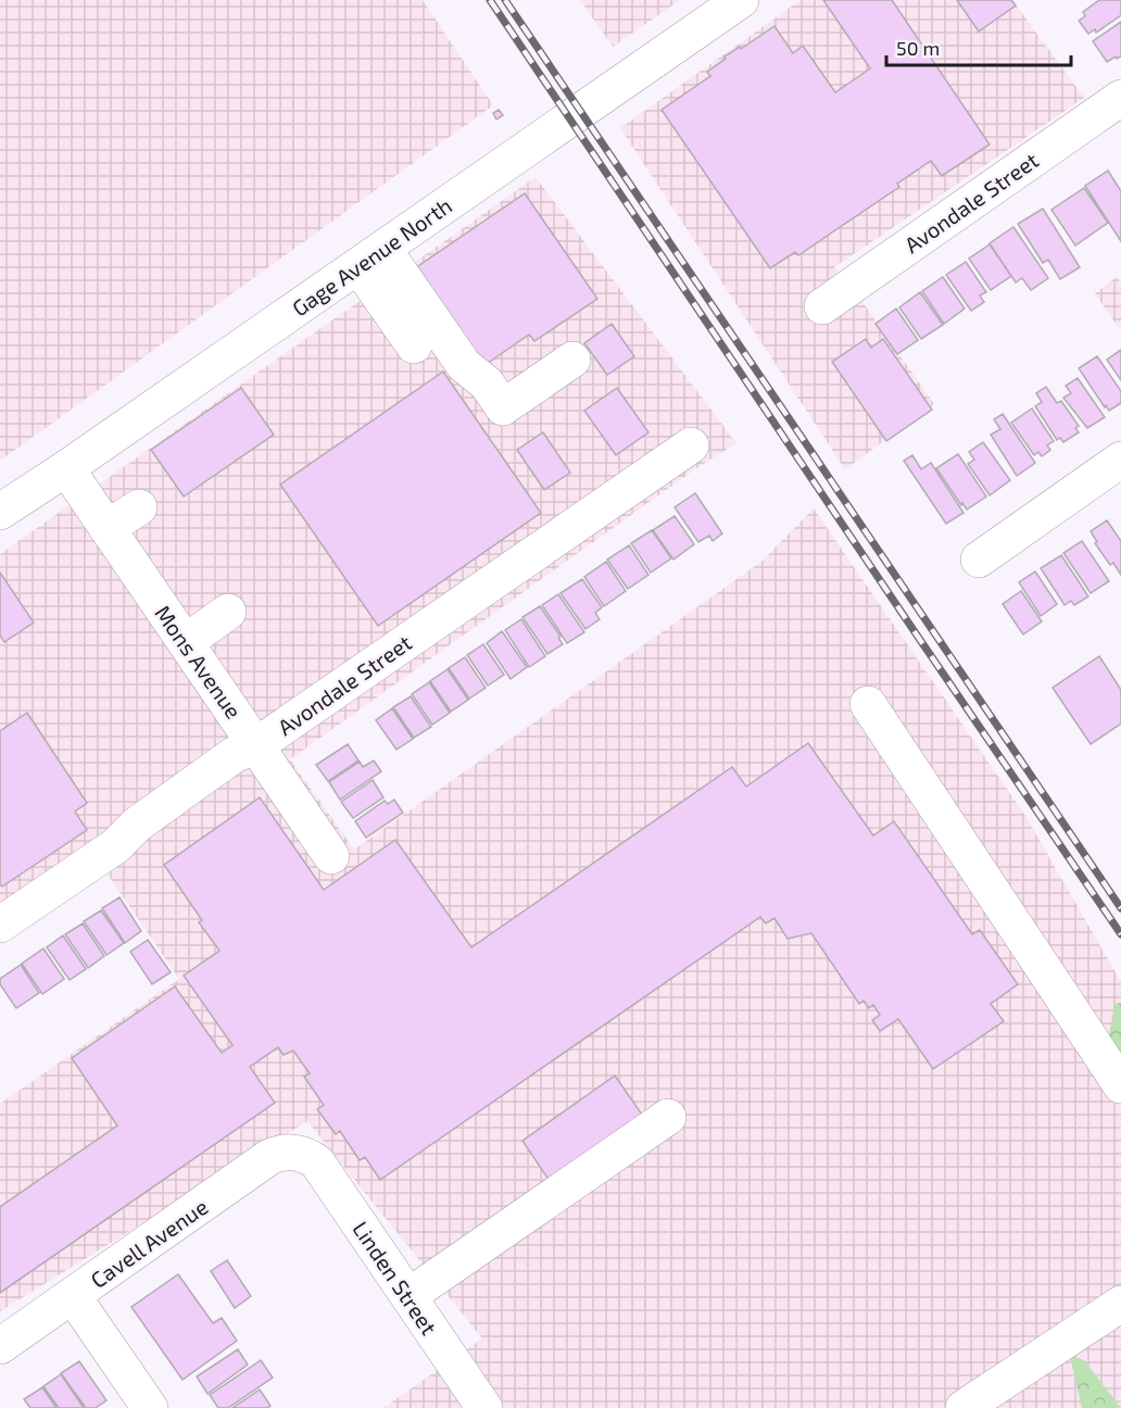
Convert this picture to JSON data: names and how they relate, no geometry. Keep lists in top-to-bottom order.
{
  "streets": {
    "street": [
      "Avondale Street",
      "Gage Avenue North",
      "Mons Avenue",
      "Cavell Avenue",
      "Linden Street"
    ]
  },
  "crossings": [
    ["Avondale Street", "Mons Avenue"],
    ["Gage Avenue North", "Mons Avenue"],
    ["Cavell Avenue", "Linden Street"]
  ],
  "scale_bar": "50 m"
}
